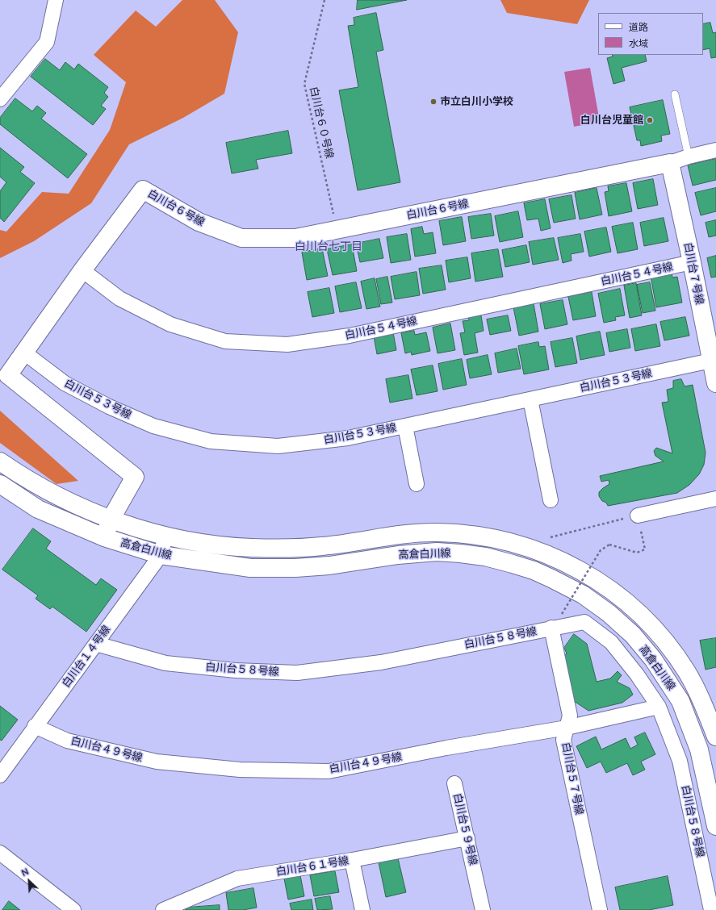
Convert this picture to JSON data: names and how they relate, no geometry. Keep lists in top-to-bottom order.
{
  "streets": {
    "street": [
      "白川台６号線",
      "白川台７号線",
      "白川台５４号線",
      "白川台５３号線",
      "高倉白川線",
      "白川台５８号線",
      "白川台１４号線",
      "白川台４９号線",
      "白川台５７号線",
      "白川台５９号線",
      "白川台６１号線"
    ],
    "path": ["白川台６０号線"]
  },
  "crossings": [
    ["白川台６０号線", "白川台６号線"],
    ["白川台６号線", "白川台７号線"],
    ["白川台６号線", "白川台５４号線"],
    ["白川台６号線", "白川台５３号線"],
    ["白川台６号線", "高倉白川線"],
    ["白川台７号線", "白川台５４号線"],
    ["白川台７号線", "白川台５３号線"],
    ["高倉白川線", "白川台１４号線"],
    ["白川台５８号線", "白川台１４号線"],
    ["白川台５８号線", "白川台４９号線"],
    ["白川台５８号線", "白川台５７号線"],
    ["白川台１４号線", "白川台４９号線"],
    ["白川台４９号線", "白川台５７号線"],
    ["白川台５９号線", "白川台６１号線"]
  ],
  "districts": ["白川台七丁目"],
  "places": ["市立白川小学校", "白川台児童館"],
  "legend": ["道路", "水域"],
  "north": "top left"
}
